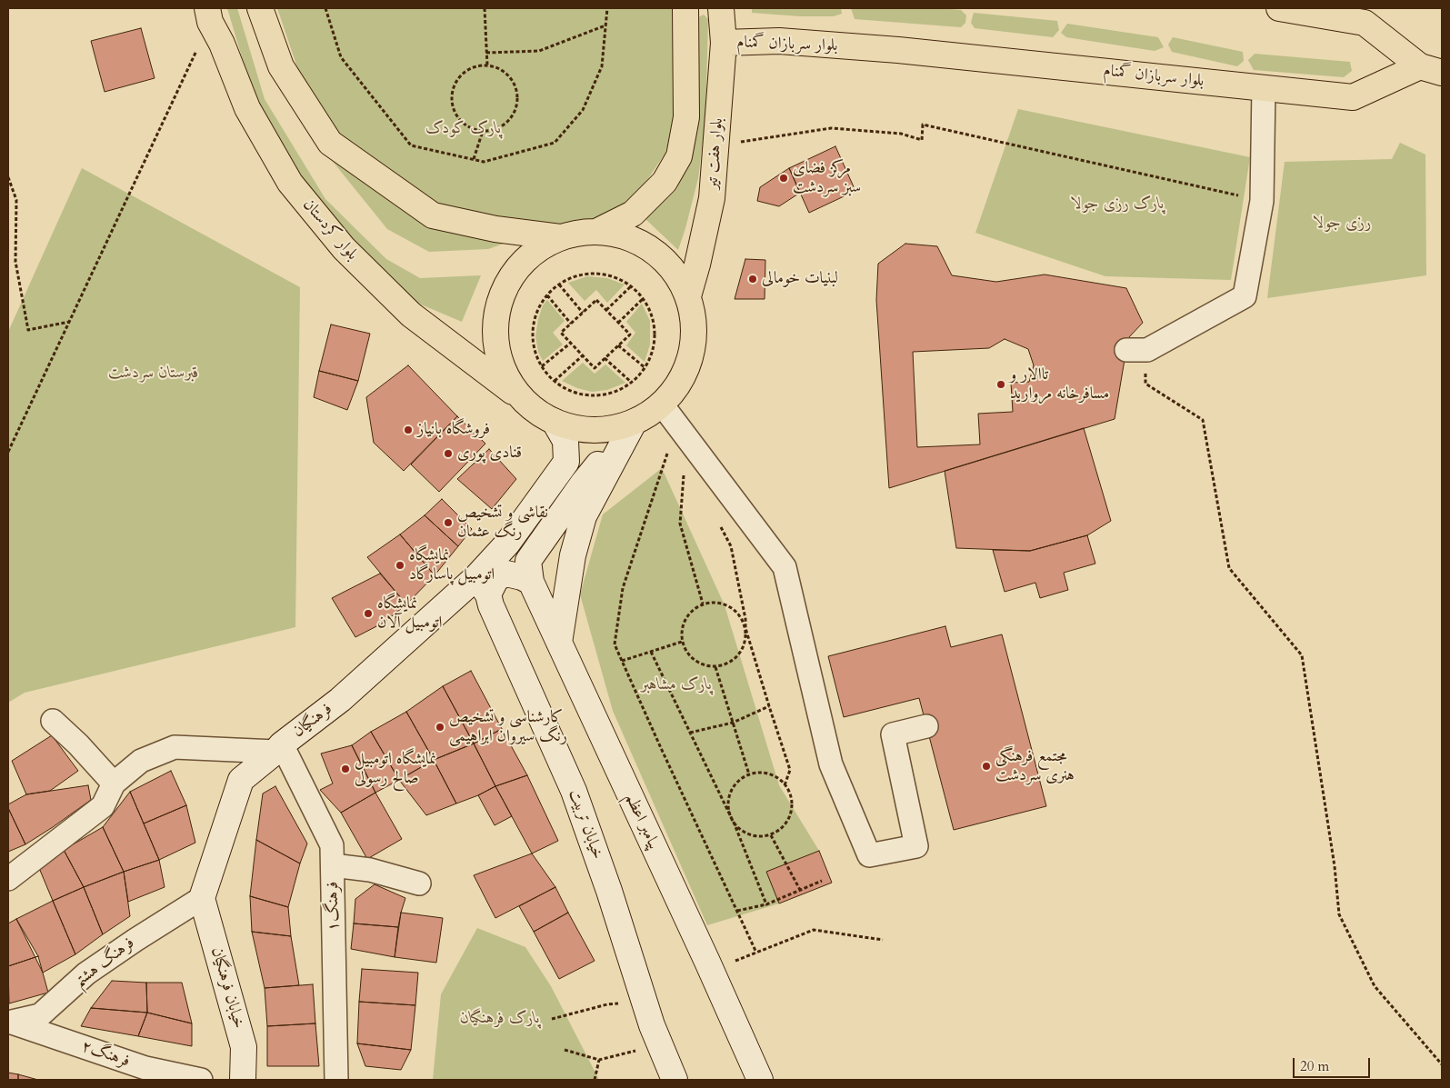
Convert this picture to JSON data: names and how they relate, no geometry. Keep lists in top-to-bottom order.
{
  "streets": {
    "main road": [
      "بلوار سربازان گمنام",
      "بلوار هفت تیر",
      "بلوار کردستان",
      "فرهنگیان",
      "پیامبر اعظم",
      "خیابان تربیت",
      "خیابان فرهنگیان"
    ],
    "street": ["فرهنگ۱", "فرهنگ هشتم", "فرهنگ۲"]
  },
  "crossings": [
    ["بلوار سربازان گمنام", "بلوار هفت تیر"],
    ["فرهنگیان", "خیابان تربیت"],
    ["فرهنگیان", "فرهنگ۱"],
    ["فرهنگیان", "فرهنگ هشتم"],
    ["فرهنگیان", "خیابان فرهنگیان"],
    ["فرهنگ هشتم", "خیابان فرهنگیان"],
    ["فرهنگ هشتم", "فرهنگ۲"]
  ],
  "parks": [
    "پارک کودک",
    "پارک رزی جولا",
    "رزی جولا",
    "قبرستان سردشت",
    "پارک مشاهبر",
    "پارک فرهنگیان"
  ],
  "places": [
    "مرکز فضای سبز سردشت",
    "لبنیات خومالی",
    "تاالار و مسافرخانه مروارید",
    "فروشگاه بانیاز",
    "قنادی پوری",
    "نقاشی و تشخیص رنگ عثمان",
    "نمایشگاه اتومبیل پاسارگاد",
    "نمایشگاه اتومبیل آلان",
    "کارشناسی و تشخیص رنگ سیروان ابراهیمی",
    "مجتمع فرهنگی هنری سردشت",
    "نمایشگاه اتومبیل صالح رسولی"
  ],
  "scale_bar": "20 m"
}
